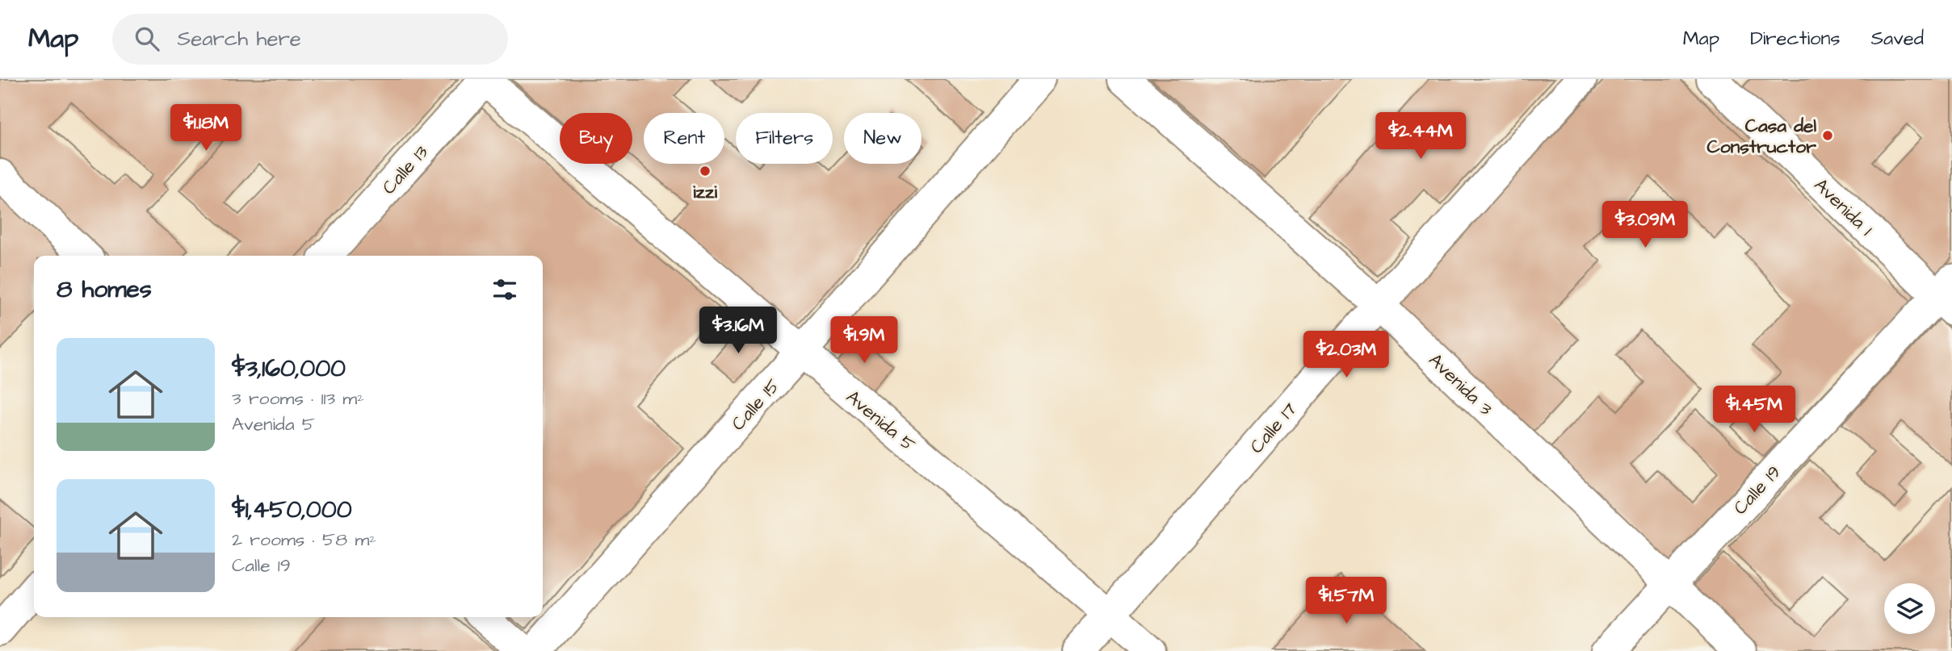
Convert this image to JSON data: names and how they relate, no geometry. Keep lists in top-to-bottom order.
{
  "streets": {
    "street": [
      "Calle 13",
      "Avenida 1",
      "Avenida 3",
      "Calle 15",
      "Avenida 5",
      "Calle 17",
      "Calle 19"
    ]
  },
  "crossings": [
    ["Calle 13", "Avenida 5"],
    ["Avenida 1", "Calle 19"],
    ["Avenida 3", "Calle 17"],
    ["Avenida 3", "Calle 19"],
    ["Calle 15", "Avenida 5"],
    ["Avenida 5", "Calle 17"]
  ],
  "places": ["Casa del Constructor", "izzi"],
  "page": {
    "header": "Map",
    "search": "Search here",
    "nav": ["Map", "Directions", "Saved"],
    "price": [
      "$1.18M",
      "$2.44M",
      "$3.09M",
      "$3.16M",
      "$1.9M",
      "$2.03M",
      "$1.45M",
      "$1.57M"
    ],
    "chip": [
      "Buy",
      "Rent",
      "Filters",
      "New"
    ],
    "heading": "8 homes",
    "list": [
      {
        "name": "$3,160,000",
        "note": "3 rooms · 113 m² · Avenida 5"
      },
      {
        "name": "$1,450,000",
        "note": "2 rooms · 58 m² · Calle 19"
      }
    ]
  }
}
